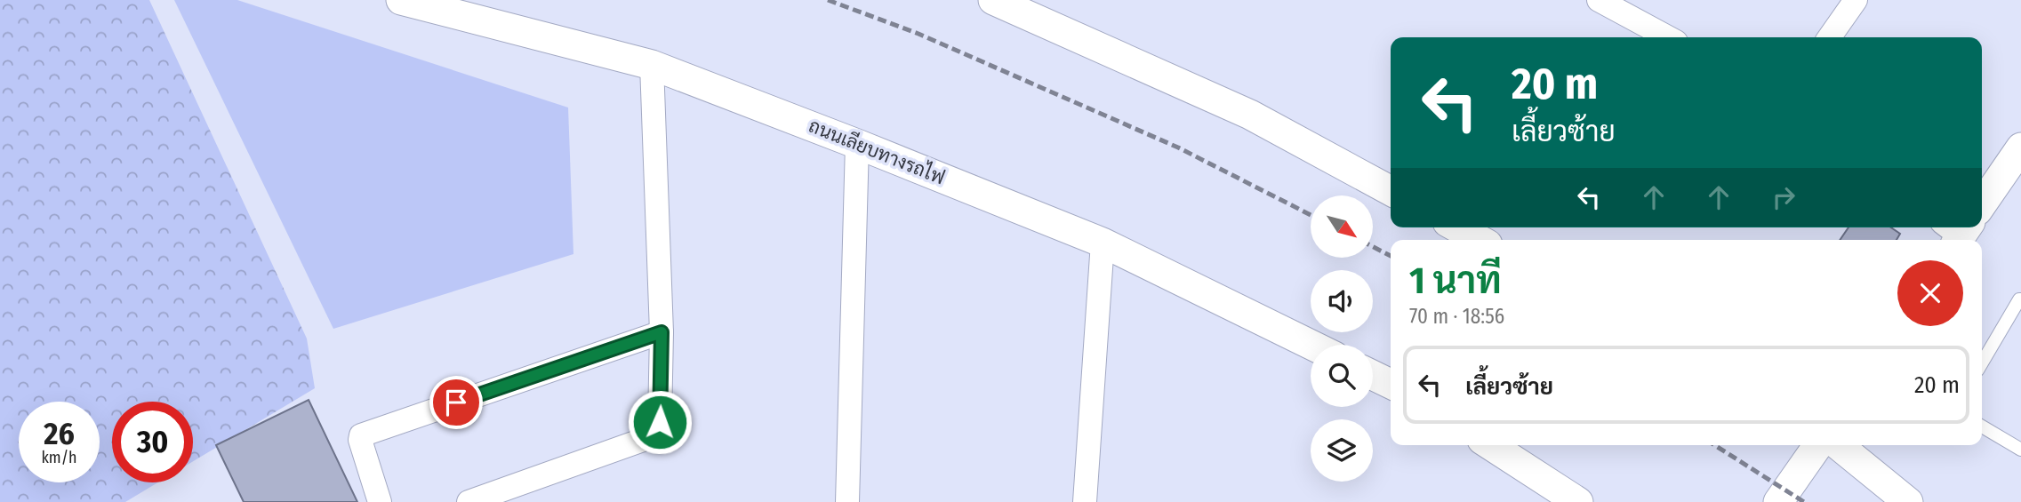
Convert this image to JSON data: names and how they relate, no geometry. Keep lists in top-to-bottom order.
{
  "streets": {
    "street": ["ถนนเลียบทางรถไฟ"]
  },
  "north": "bottom right",
  "page": {
    "turn": ["20 m", "เลี้ยวซ้าย"],
    "heading": ["1 นาที", "70 m · 18:56"],
    "list": [
      {
        "name": "เลี้ยวซ้าย",
        "value": "20 m"
      }
    ],
    "speed": "26 km/h",
    "limit": "30"
  }
}
